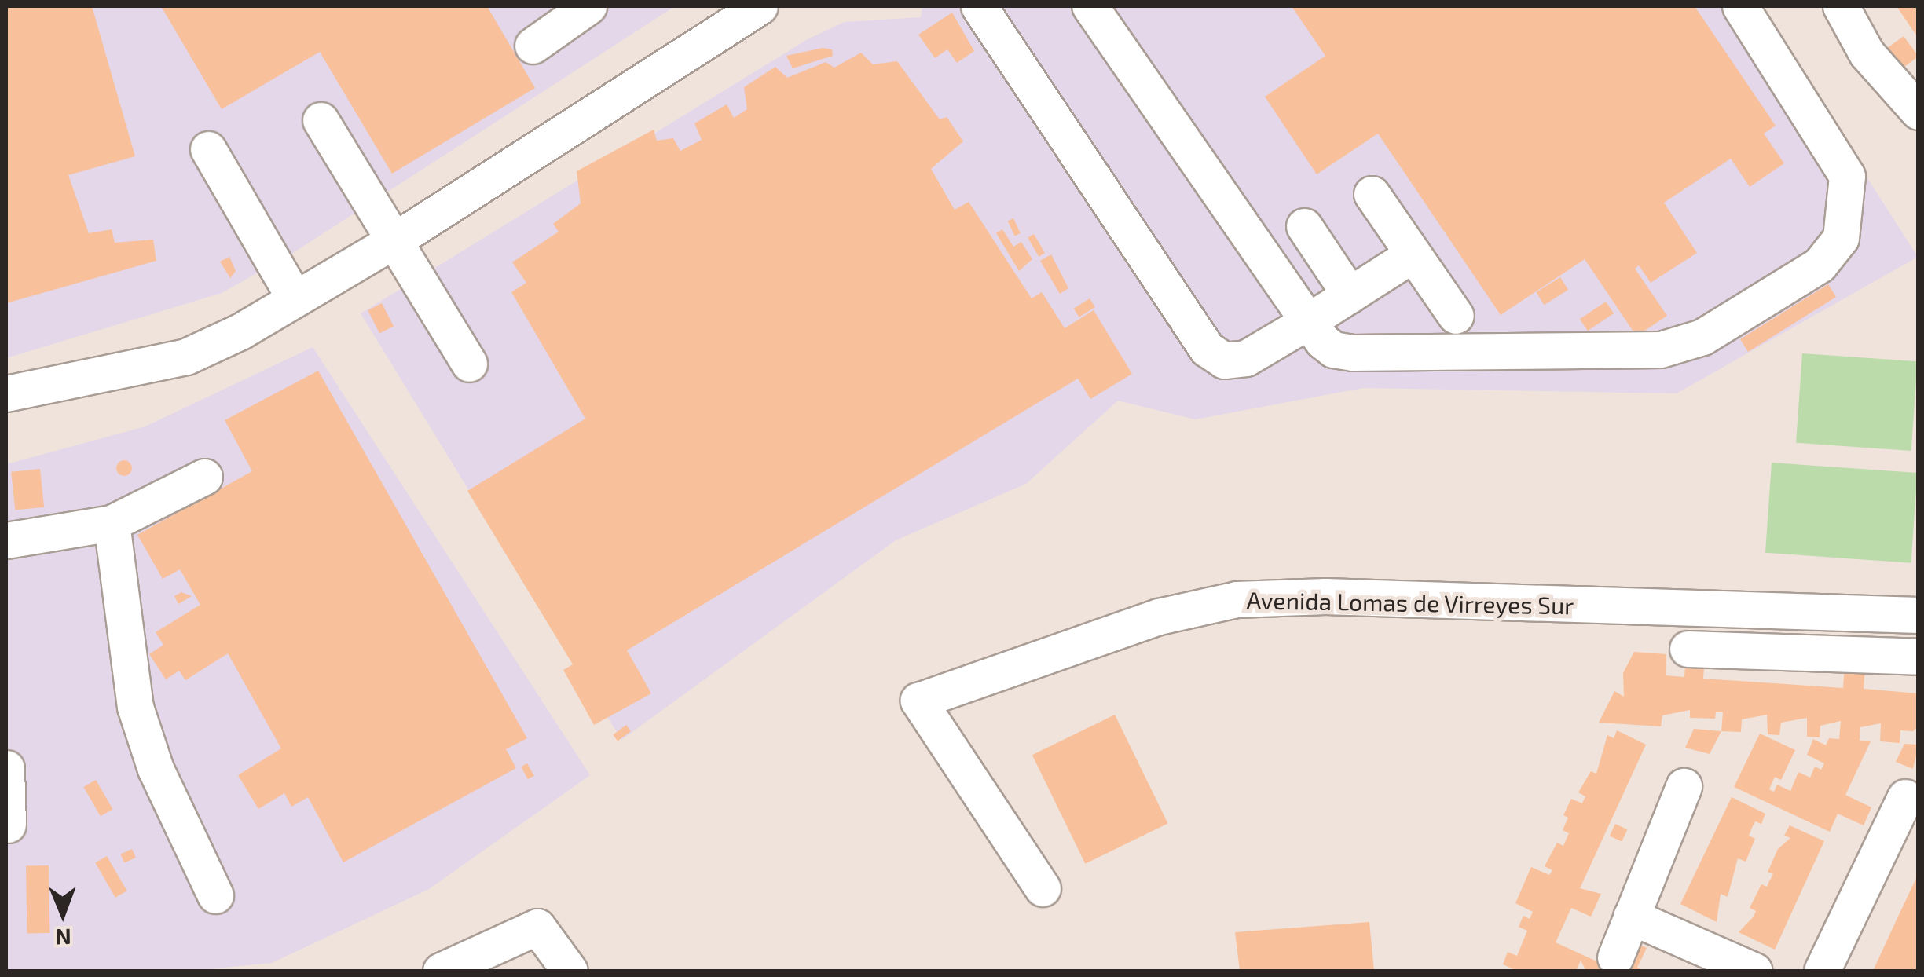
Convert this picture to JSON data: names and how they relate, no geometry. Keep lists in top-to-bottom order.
{
  "streets": {
    "street": ["Avenida Lomas de Virreyes Sur"]
  },
  "north": "bottom"
}
